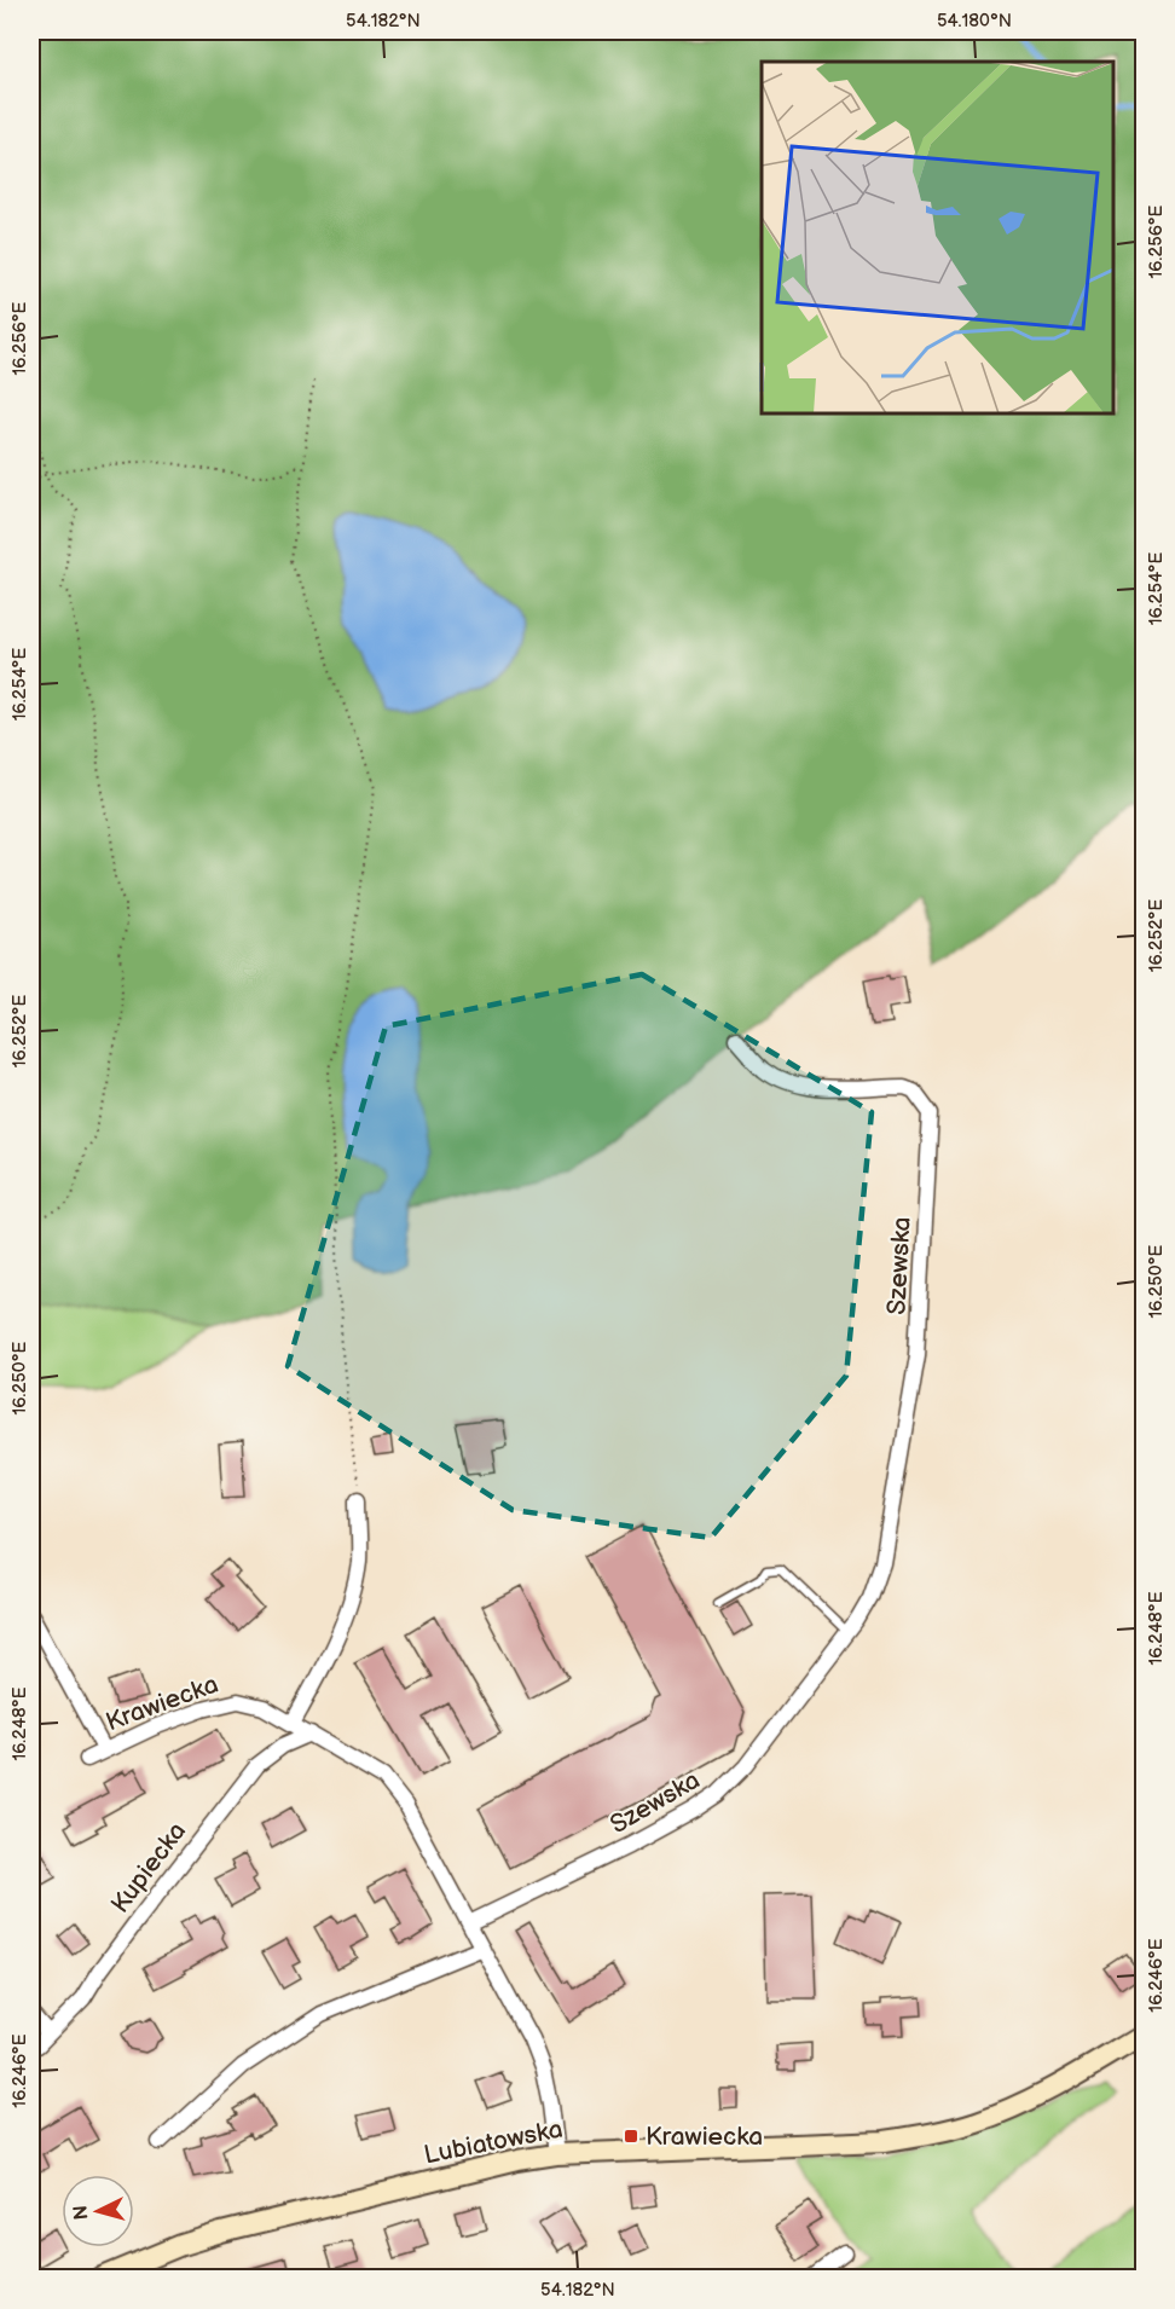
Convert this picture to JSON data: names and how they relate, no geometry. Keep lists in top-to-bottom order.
{
  "streets": {
    "street": [
      "Szewska",
      "Krawiecka",
      "Kupiecka",
      "Lubiatowska"
    ]
  },
  "crossings": [
    ["Szewska", "Krawiecka"],
    ["Krawiecka", "Kupiecka"],
    ["Krawiecka", "Lubiatowska"]
  ],
  "places": {
    "transit": ["Krawiecka"]
  },
  "north": "left",
  "coordinates": [
    "54.182°N",
    "54.180°N",
    "16.256°E",
    "16.254°E",
    "16.252°E",
    "16.250°E",
    "16.248°E",
    "16.246°E"
  ]
}
